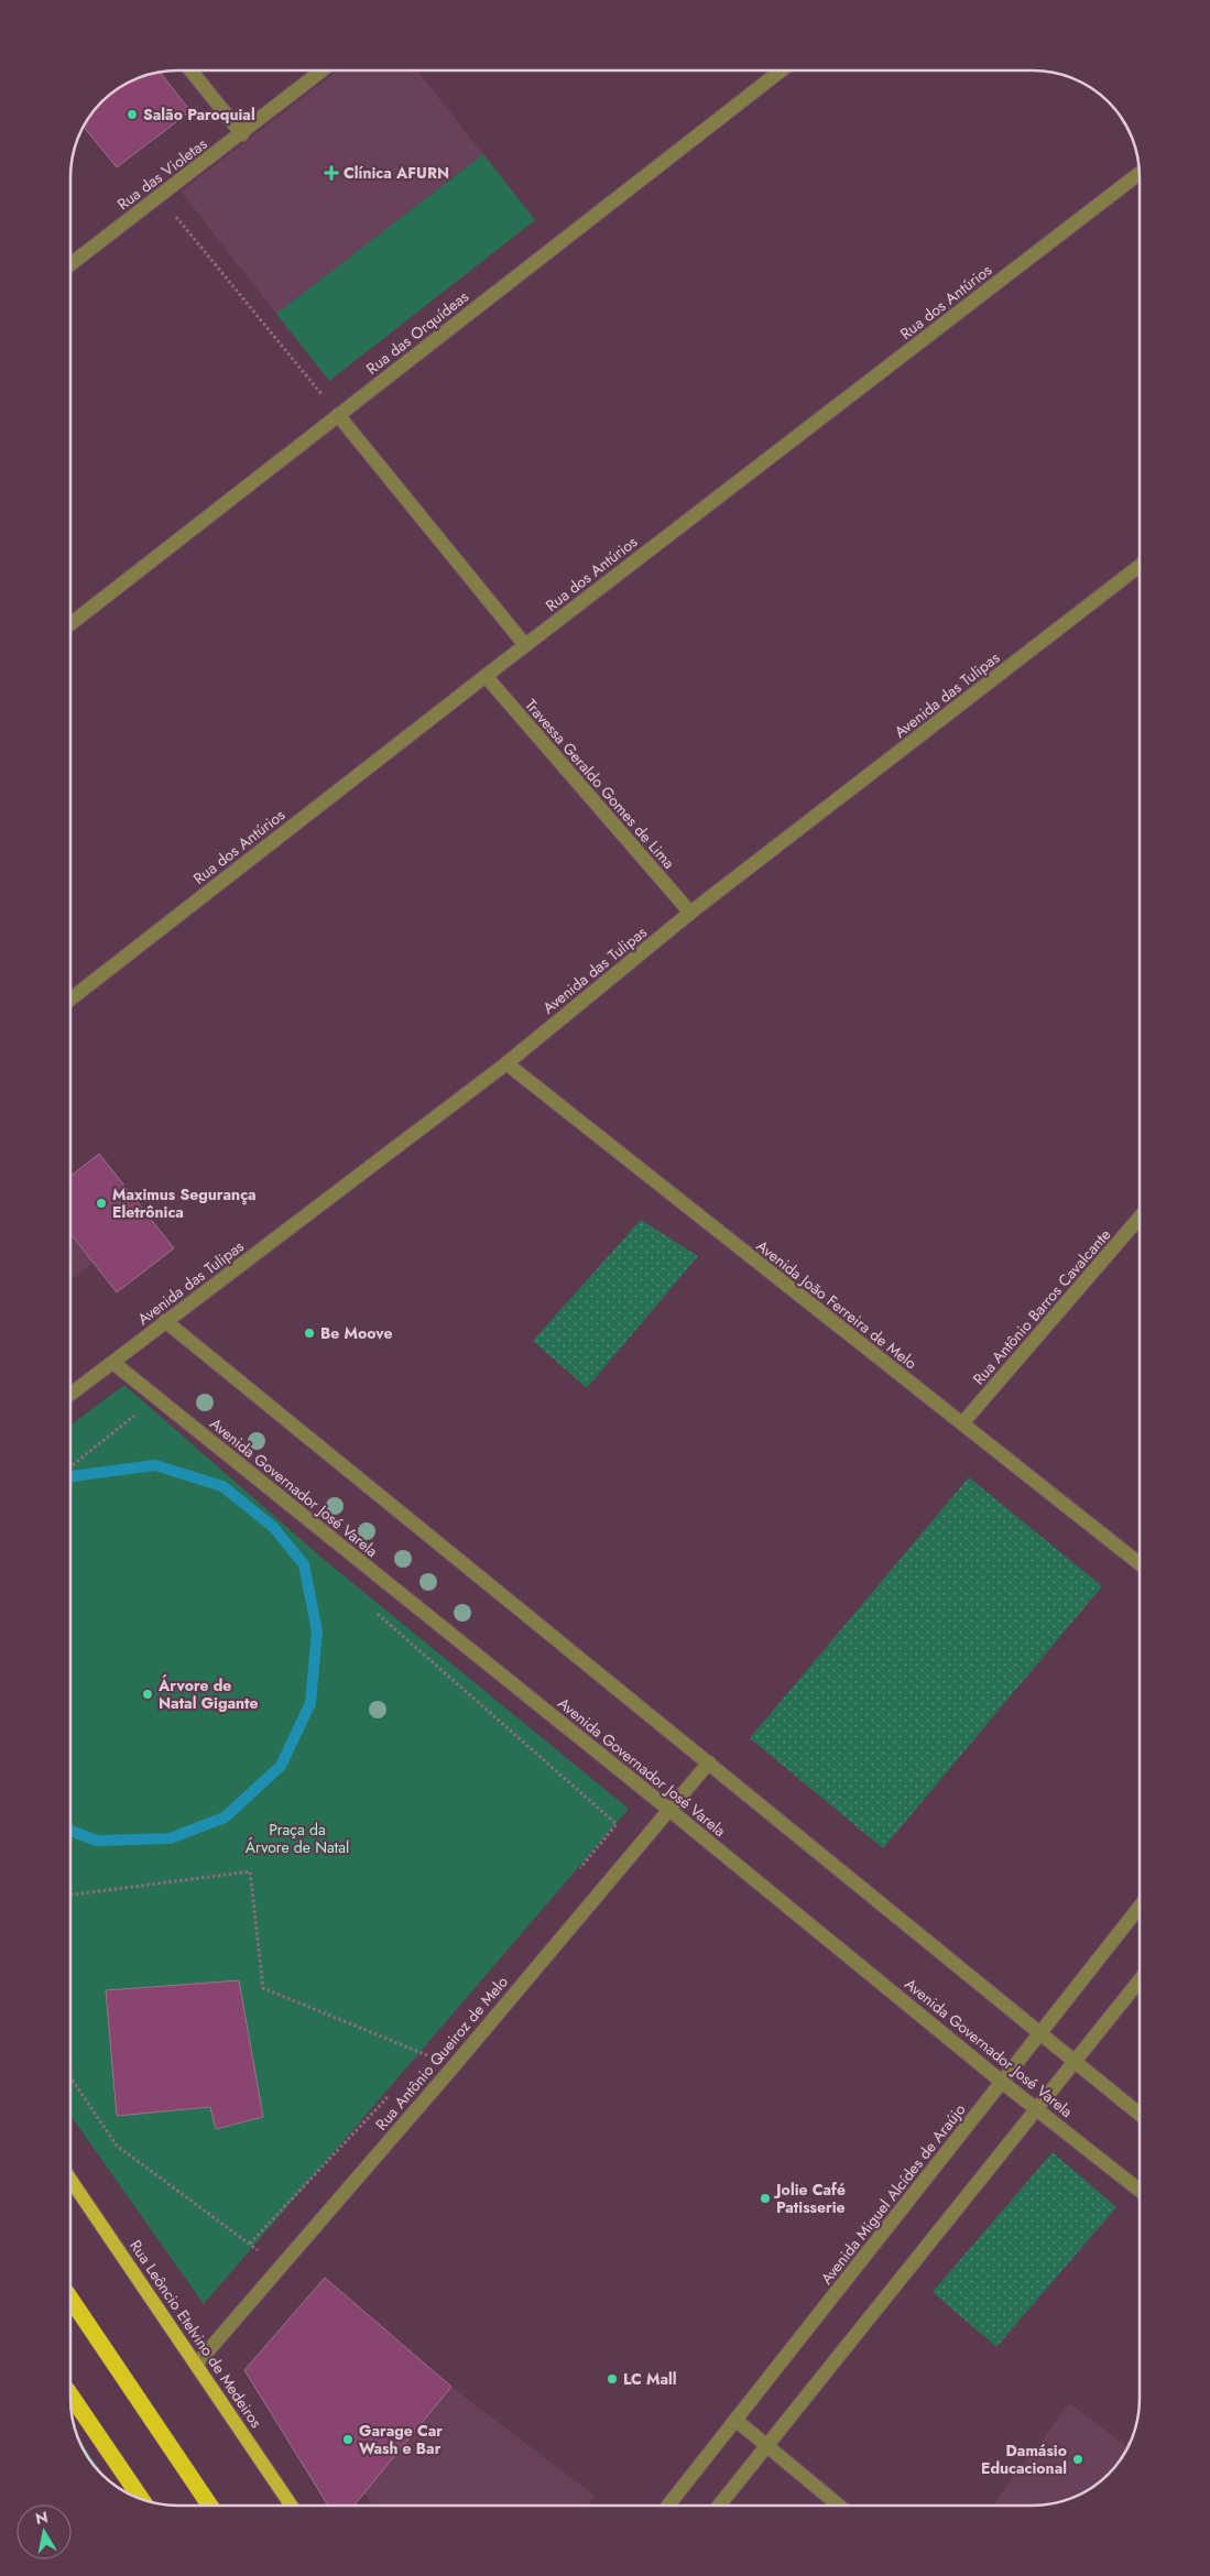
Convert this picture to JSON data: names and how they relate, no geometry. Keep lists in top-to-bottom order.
{
  "streets": {
    "main road": ["Rua Leôncio Etelvino de Medeiros"],
    "street": [
      "Rua das Violetas",
      "Rua dos Antúrios",
      "Rua das Orquídeas",
      "Avenida das Tulipas",
      "Travessa Geraldo Gomes de Lima",
      "Avenida João Ferreira de Melo",
      "Rua Antônio Barros Cavalcante",
      "Avenida Governador José Varela",
      "Rua Antônio Queiroz de Melo",
      "Avenida Miguel Alcídes de Araújo"
    ]
  },
  "crossings": [
    ["Rua dos Antúrios", "Travessa Geraldo Gomes de Lima"],
    ["Avenida das Tulipas", "Travessa Geraldo Gomes de Lima"],
    ["Avenida das Tulipas", "Avenida João Ferreira de Melo"],
    ["Avenida das Tulipas", "Avenida Governador José Varela"],
    ["Avenida João Ferreira de Melo", "Rua Antônio Barros Cavalcante"],
    ["Avenida Governador José Varela", "Rua Antônio Queiroz de Melo"],
    ["Avenida Governador José Varela", "Avenida Miguel Alcídes de Araújo"],
    ["Rua Antônio Queiroz de Melo", "Rua Leôncio Etelvino de Medeiros"]
  ],
  "parks": ["Praça da Árvore de Natal"],
  "places": {
    "other": [
      "Salão Paroquial",
      "Maximus Segurança Eletrônica",
      "Be Moove",
      "Árvore de Natal Gigante",
      "Jolie Café Patisserie",
      "LC Mall",
      "Garage Car Wash e Bar",
      "Damásio Educacional"
    ],
    "health": ["Clínica AFURN"]
  },
  "north": "top"
}
